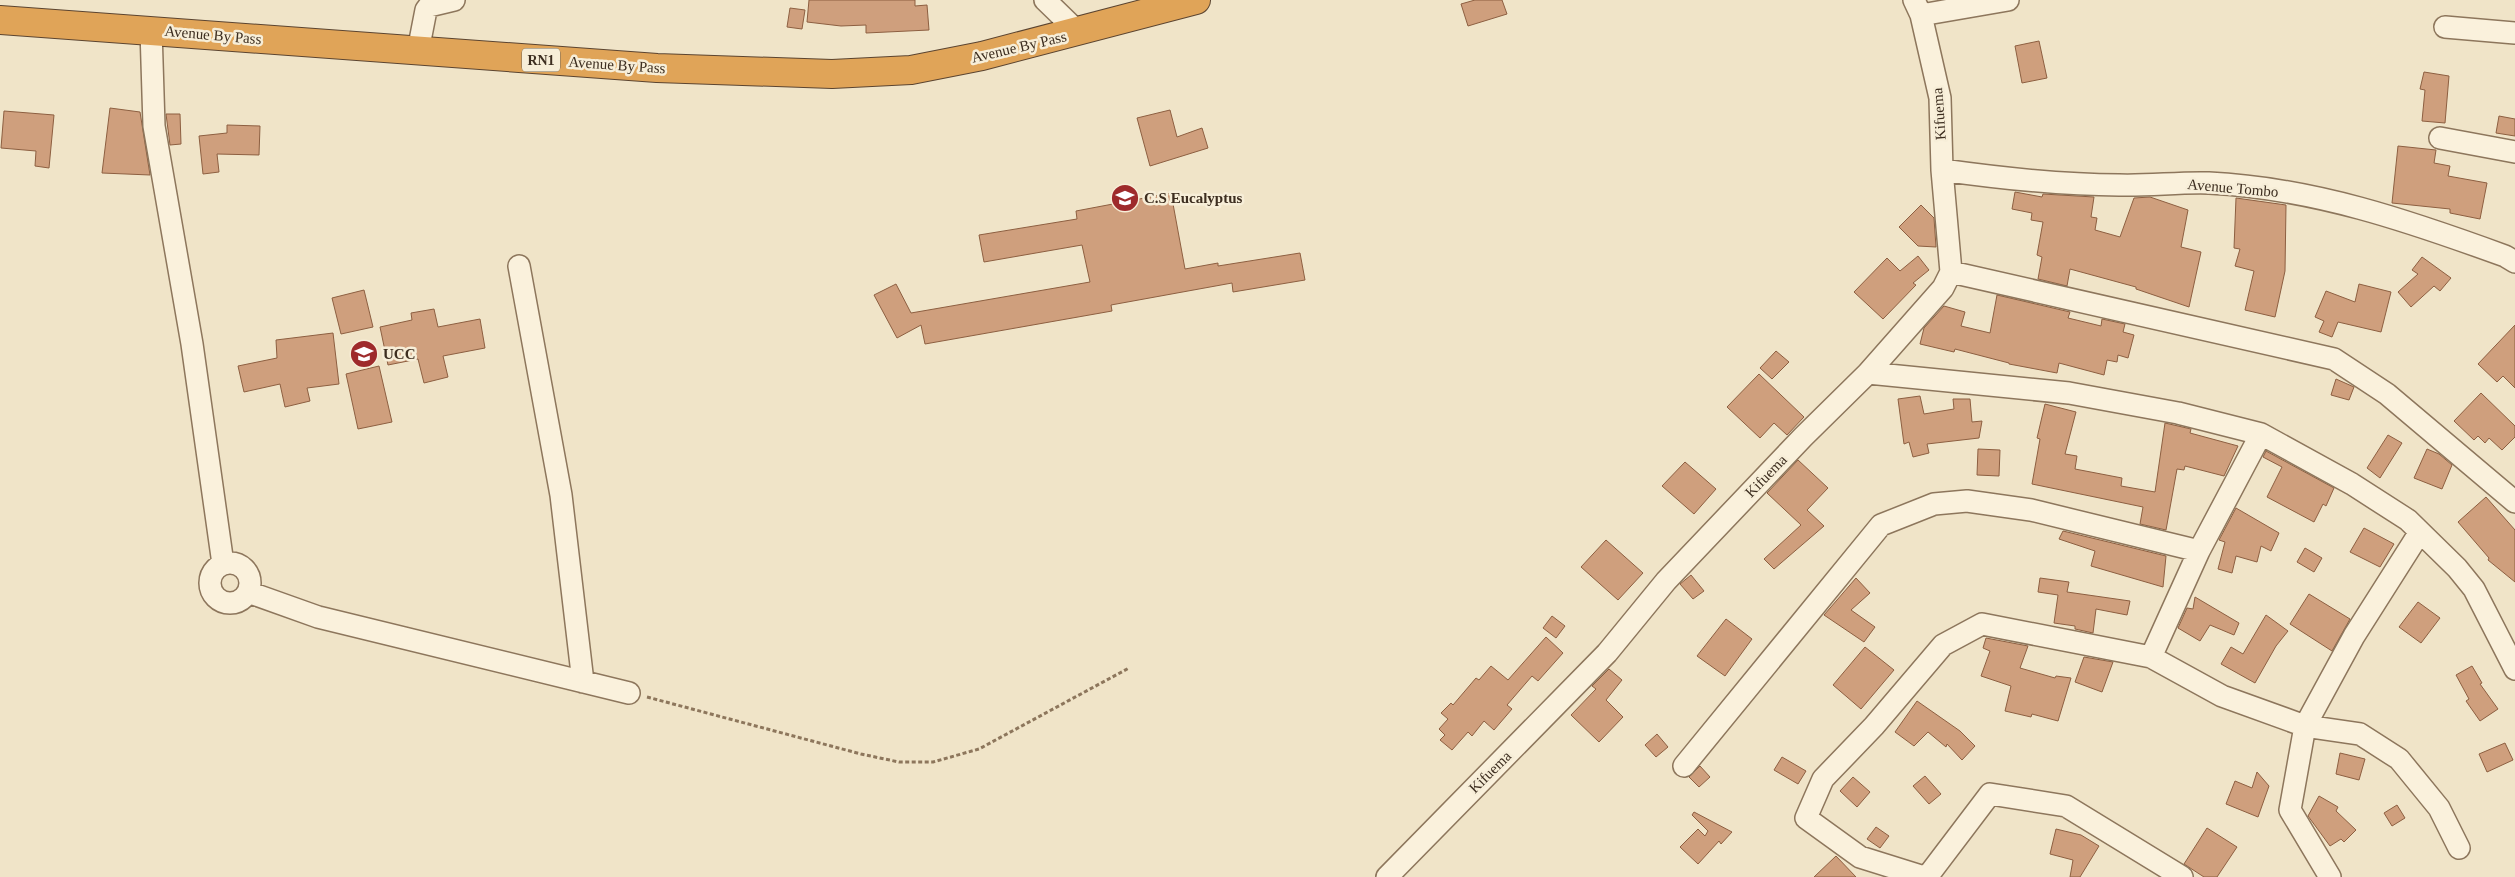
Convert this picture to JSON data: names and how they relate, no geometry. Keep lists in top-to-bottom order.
{
  "streets": {
    "highway": ["Avenue By Pass", "RN1"],
    "street": ["Kifuema", "Avenue Tombo"]
  },
  "crossings": [
    ["Kifuema", "Avenue Tombo"]
  ],
  "places": {
    "school or university": ["C.S Eucalyptus", "UCC"]
  }
}
